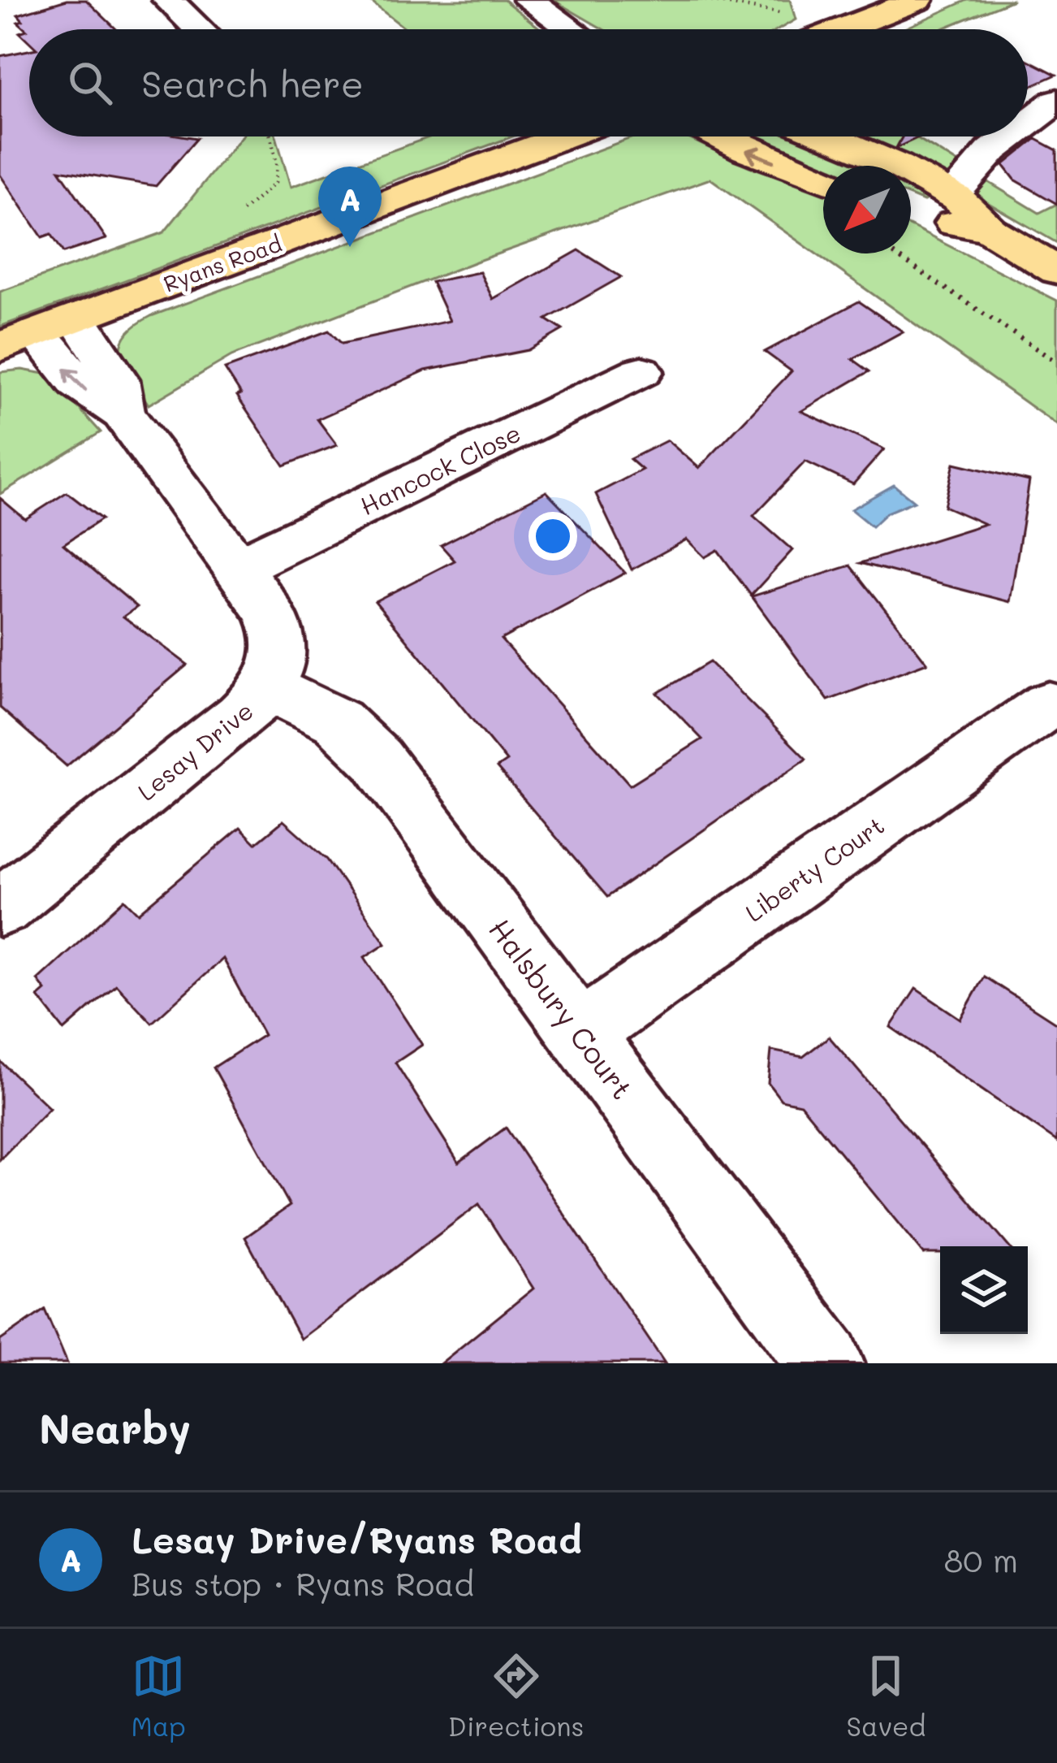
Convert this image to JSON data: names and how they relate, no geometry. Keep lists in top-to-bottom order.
{
  "streets": {
    "main road": ["Ryans Road"],
    "street": [
      "Hancock Close",
      "Lesay Drive",
      "Liberty Court",
      "Halsbury Court"
    ]
  },
  "crossings": [
    ["Ryans Road", "Lesay Drive"],
    ["Hancock Close", "Lesay Drive"],
    ["Lesay Drive", "Halsbury Court"],
    ["Liberty Court", "Halsbury Court"]
  ],
  "north": "bottom left",
  "page": {
    "search": "Search here",
    "pins": "A",
    "heading": "Nearby",
    "list": [
      {
        "mark": "A",
        "name": "Lesay Drive/Ryans Road",
        "note": "Bus stop · Ryans Road",
        "value": "80 m"
      }
    ],
    "nav": ["Map", "Directions", "Saved"]
  }
}
